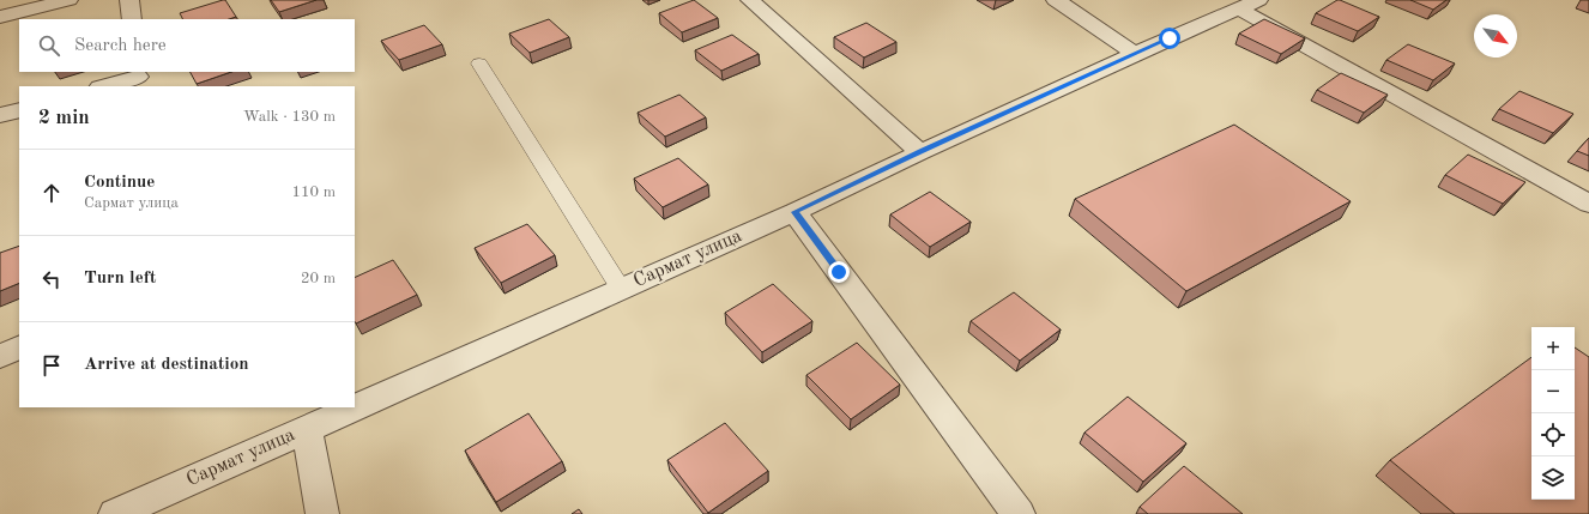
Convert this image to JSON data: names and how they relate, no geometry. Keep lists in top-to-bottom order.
{
  "streets": {
    "street": ["Сармат улица"]
  },
  "north": "bottom right",
  "page": {
    "search": "Search here",
    "heading": ["2 min", "Walk · 130 m"],
    "list": [
      ["Continue", "Сармат улица", "110 m"],
      ["Turn left", "20 m"],
      "Arrive at destination"
    ],
    "map_buttons": ["+", "−"]
  }
}
